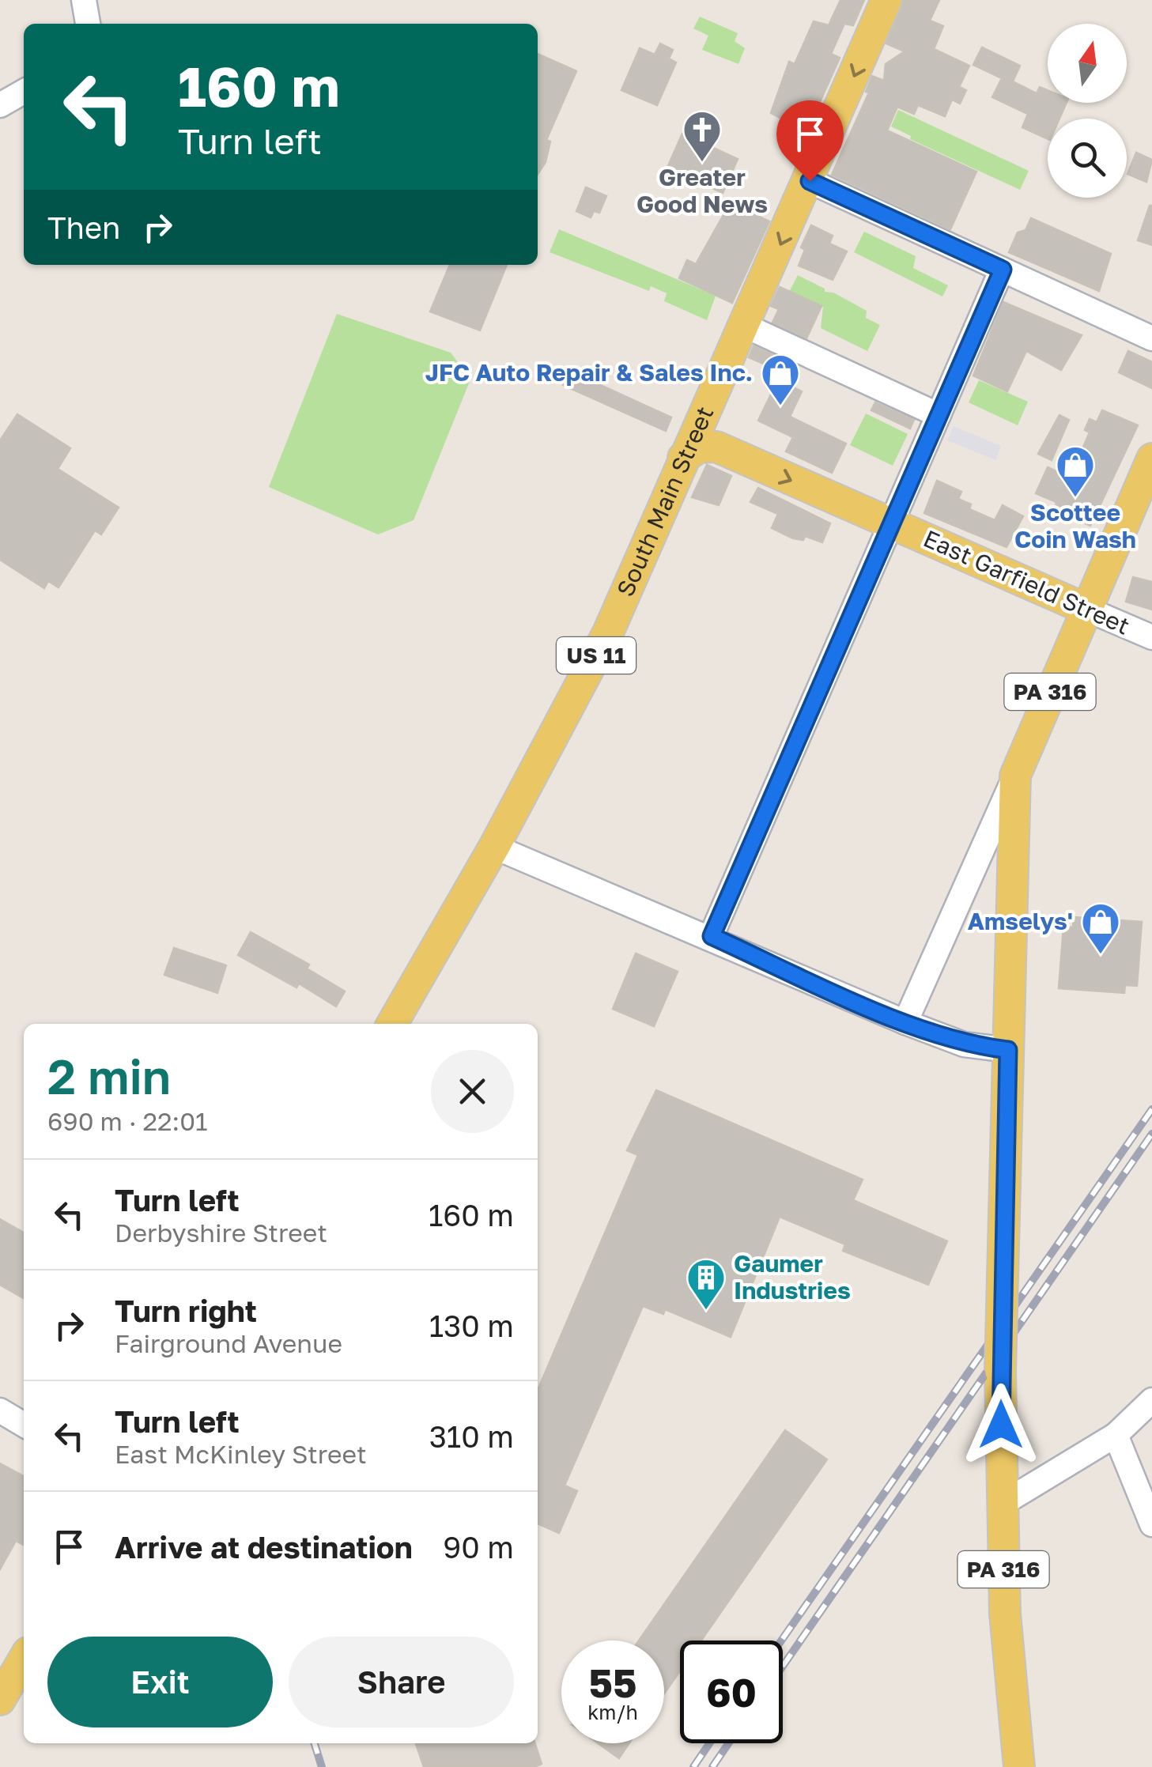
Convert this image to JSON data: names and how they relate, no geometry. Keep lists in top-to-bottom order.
{
  "streets": {
    "main road": [
      "South Main Street",
      "East Garfield Street",
      "US 11",
      "PA 316"
    ]
  },
  "crossings": [
    ["East Garfield Street", "PA 316"]
  ],
  "one_way": ["East Garfield Street"],
  "places": {
    "church": ["Greater Good News"],
    "shop": ["JFC Auto Repair & Sales Inc.", "Scottee Coin Wash", "Amselys'"],
    "building": ["Gaumer Industries"]
  },
  "north": "top",
  "page": {
    "turn": ["160 m", "Turn left"],
    "then": "Then",
    "heading": ["2 min", "690 m · 22:01"],
    "list": [
      {
        "name": "Turn left",
        "note": "Derbyshire Street",
        "value": "160 m"
      },
      {
        "name": "Turn right",
        "note": "Fairground Avenue",
        "value": "130 m"
      },
      {
        "name": "Turn left",
        "note": "East McKinley Street",
        "value": "310 m"
      },
      {
        "name": "Arrive at destination",
        "value": "90 m"
      }
    ],
    "buttons": ["Exit", "Share"],
    "speed": "55 km/h",
    "limit": "60"
  }
}
